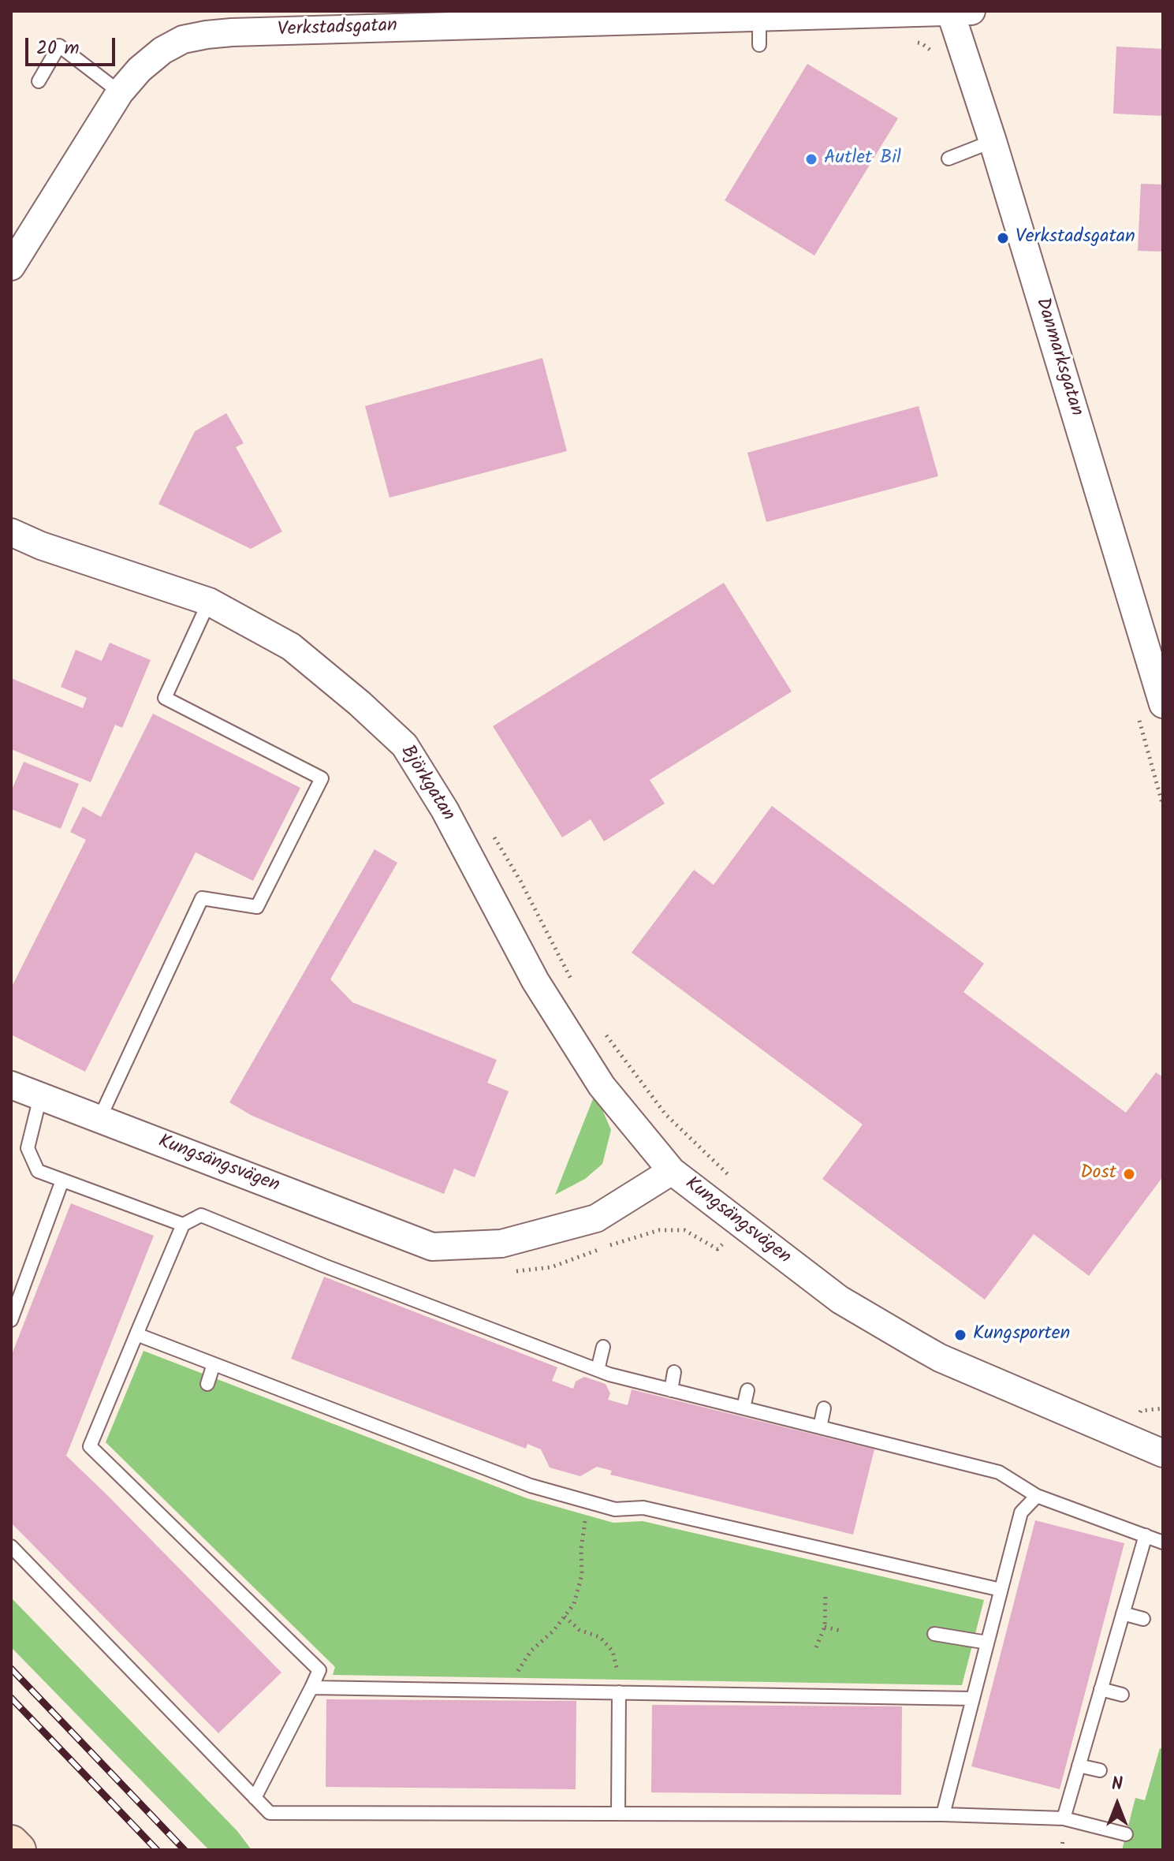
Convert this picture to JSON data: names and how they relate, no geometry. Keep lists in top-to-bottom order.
{
  "streets": {
    "street": [
      "Verkstadsgatan",
      "Danmarksgatan",
      "Björkgatan",
      "Kungsängsvägen"
    ]
  },
  "crossings": [
    ["Verkstadsgatan", "Danmarksgatan"],
    ["Björkgatan", "Kungsängsvägen"]
  ],
  "places": [
    "Autlet Bil",
    "Verkstadsgatan",
    "Dost",
    "Kungsporten"
  ],
  "scale_bar": "20 m",
  "north": "top"
}
